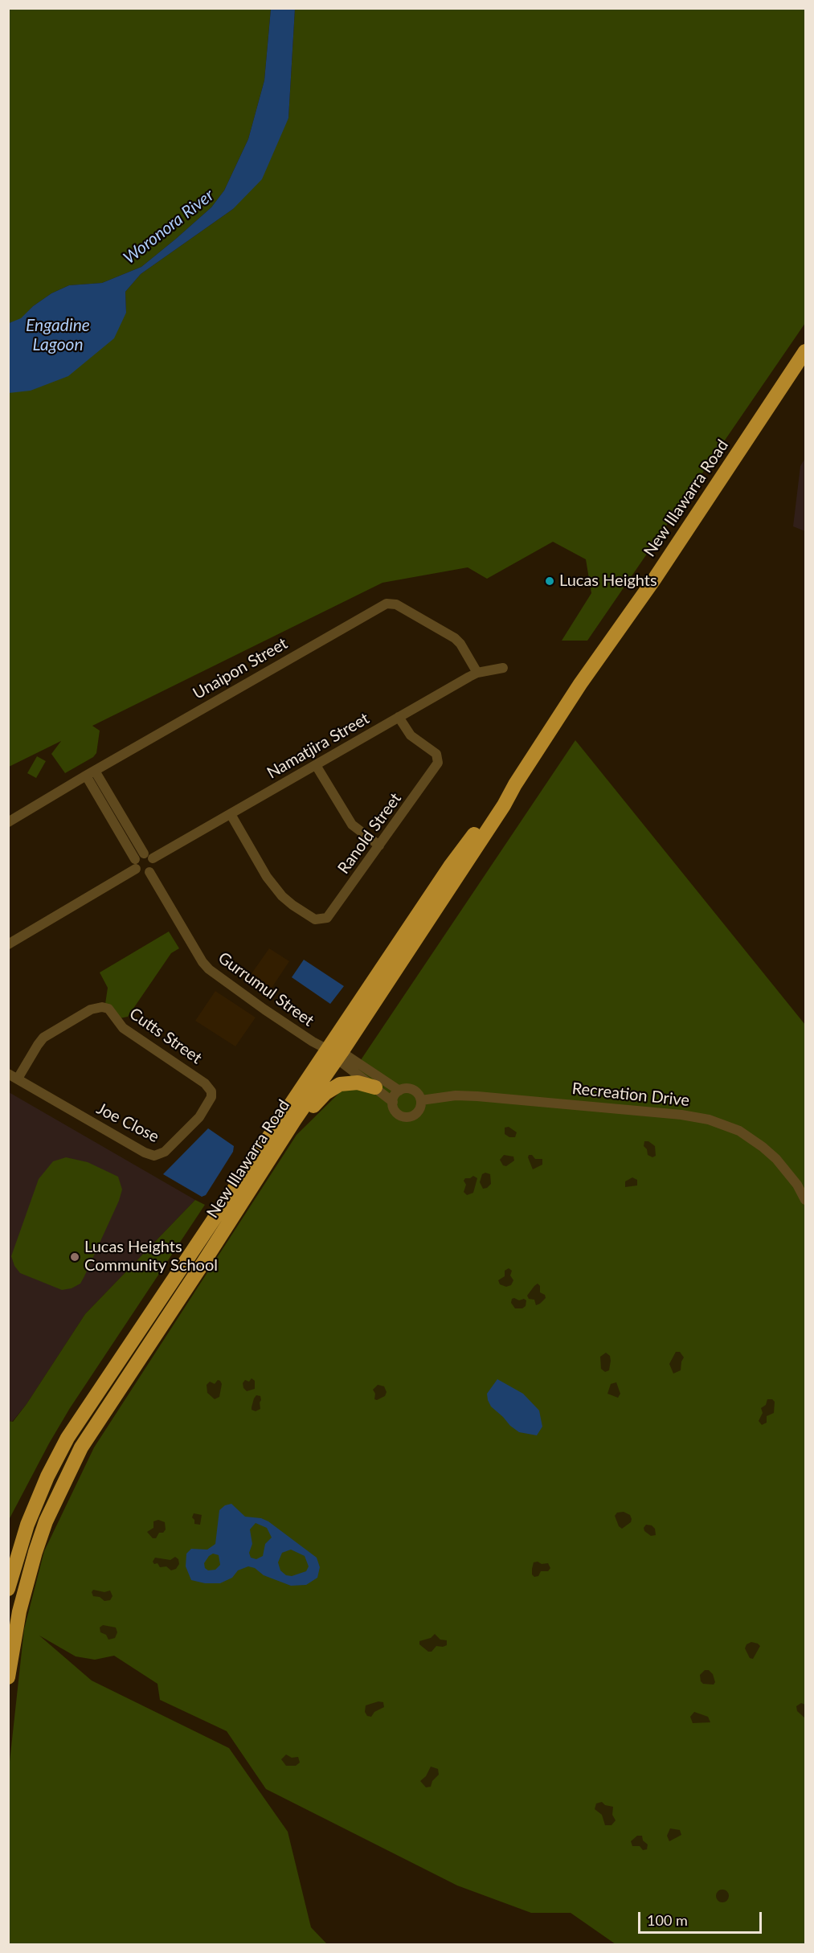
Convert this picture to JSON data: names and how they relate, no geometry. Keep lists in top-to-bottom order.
{
  "streets": {
    "highway": ["New Illawarra Road"],
    "street": [
      "Unaipon Street",
      "Namatjira Street",
      "Ranold Street",
      "Gurrumul Street",
      "Cutts Street",
      "Recreation Drive",
      "Joe Close"
    ]
  },
  "crossings": [
    ["New Illawarra Road", "Gurrumul Street"],
    ["Unaipon Street", "Namatjira Street"],
    ["Namatjira Street", "Ranold Street"],
    ["Namatjira Street", "Gurrumul Street"],
    ["Cutts Street", "Joe Close"]
  ],
  "water": ["Woronora River", "Engadine Lagoon"],
  "places": ["Lucas Heights", "Lucas Heights Community School"],
  "scale_bar": "100 m"
}
